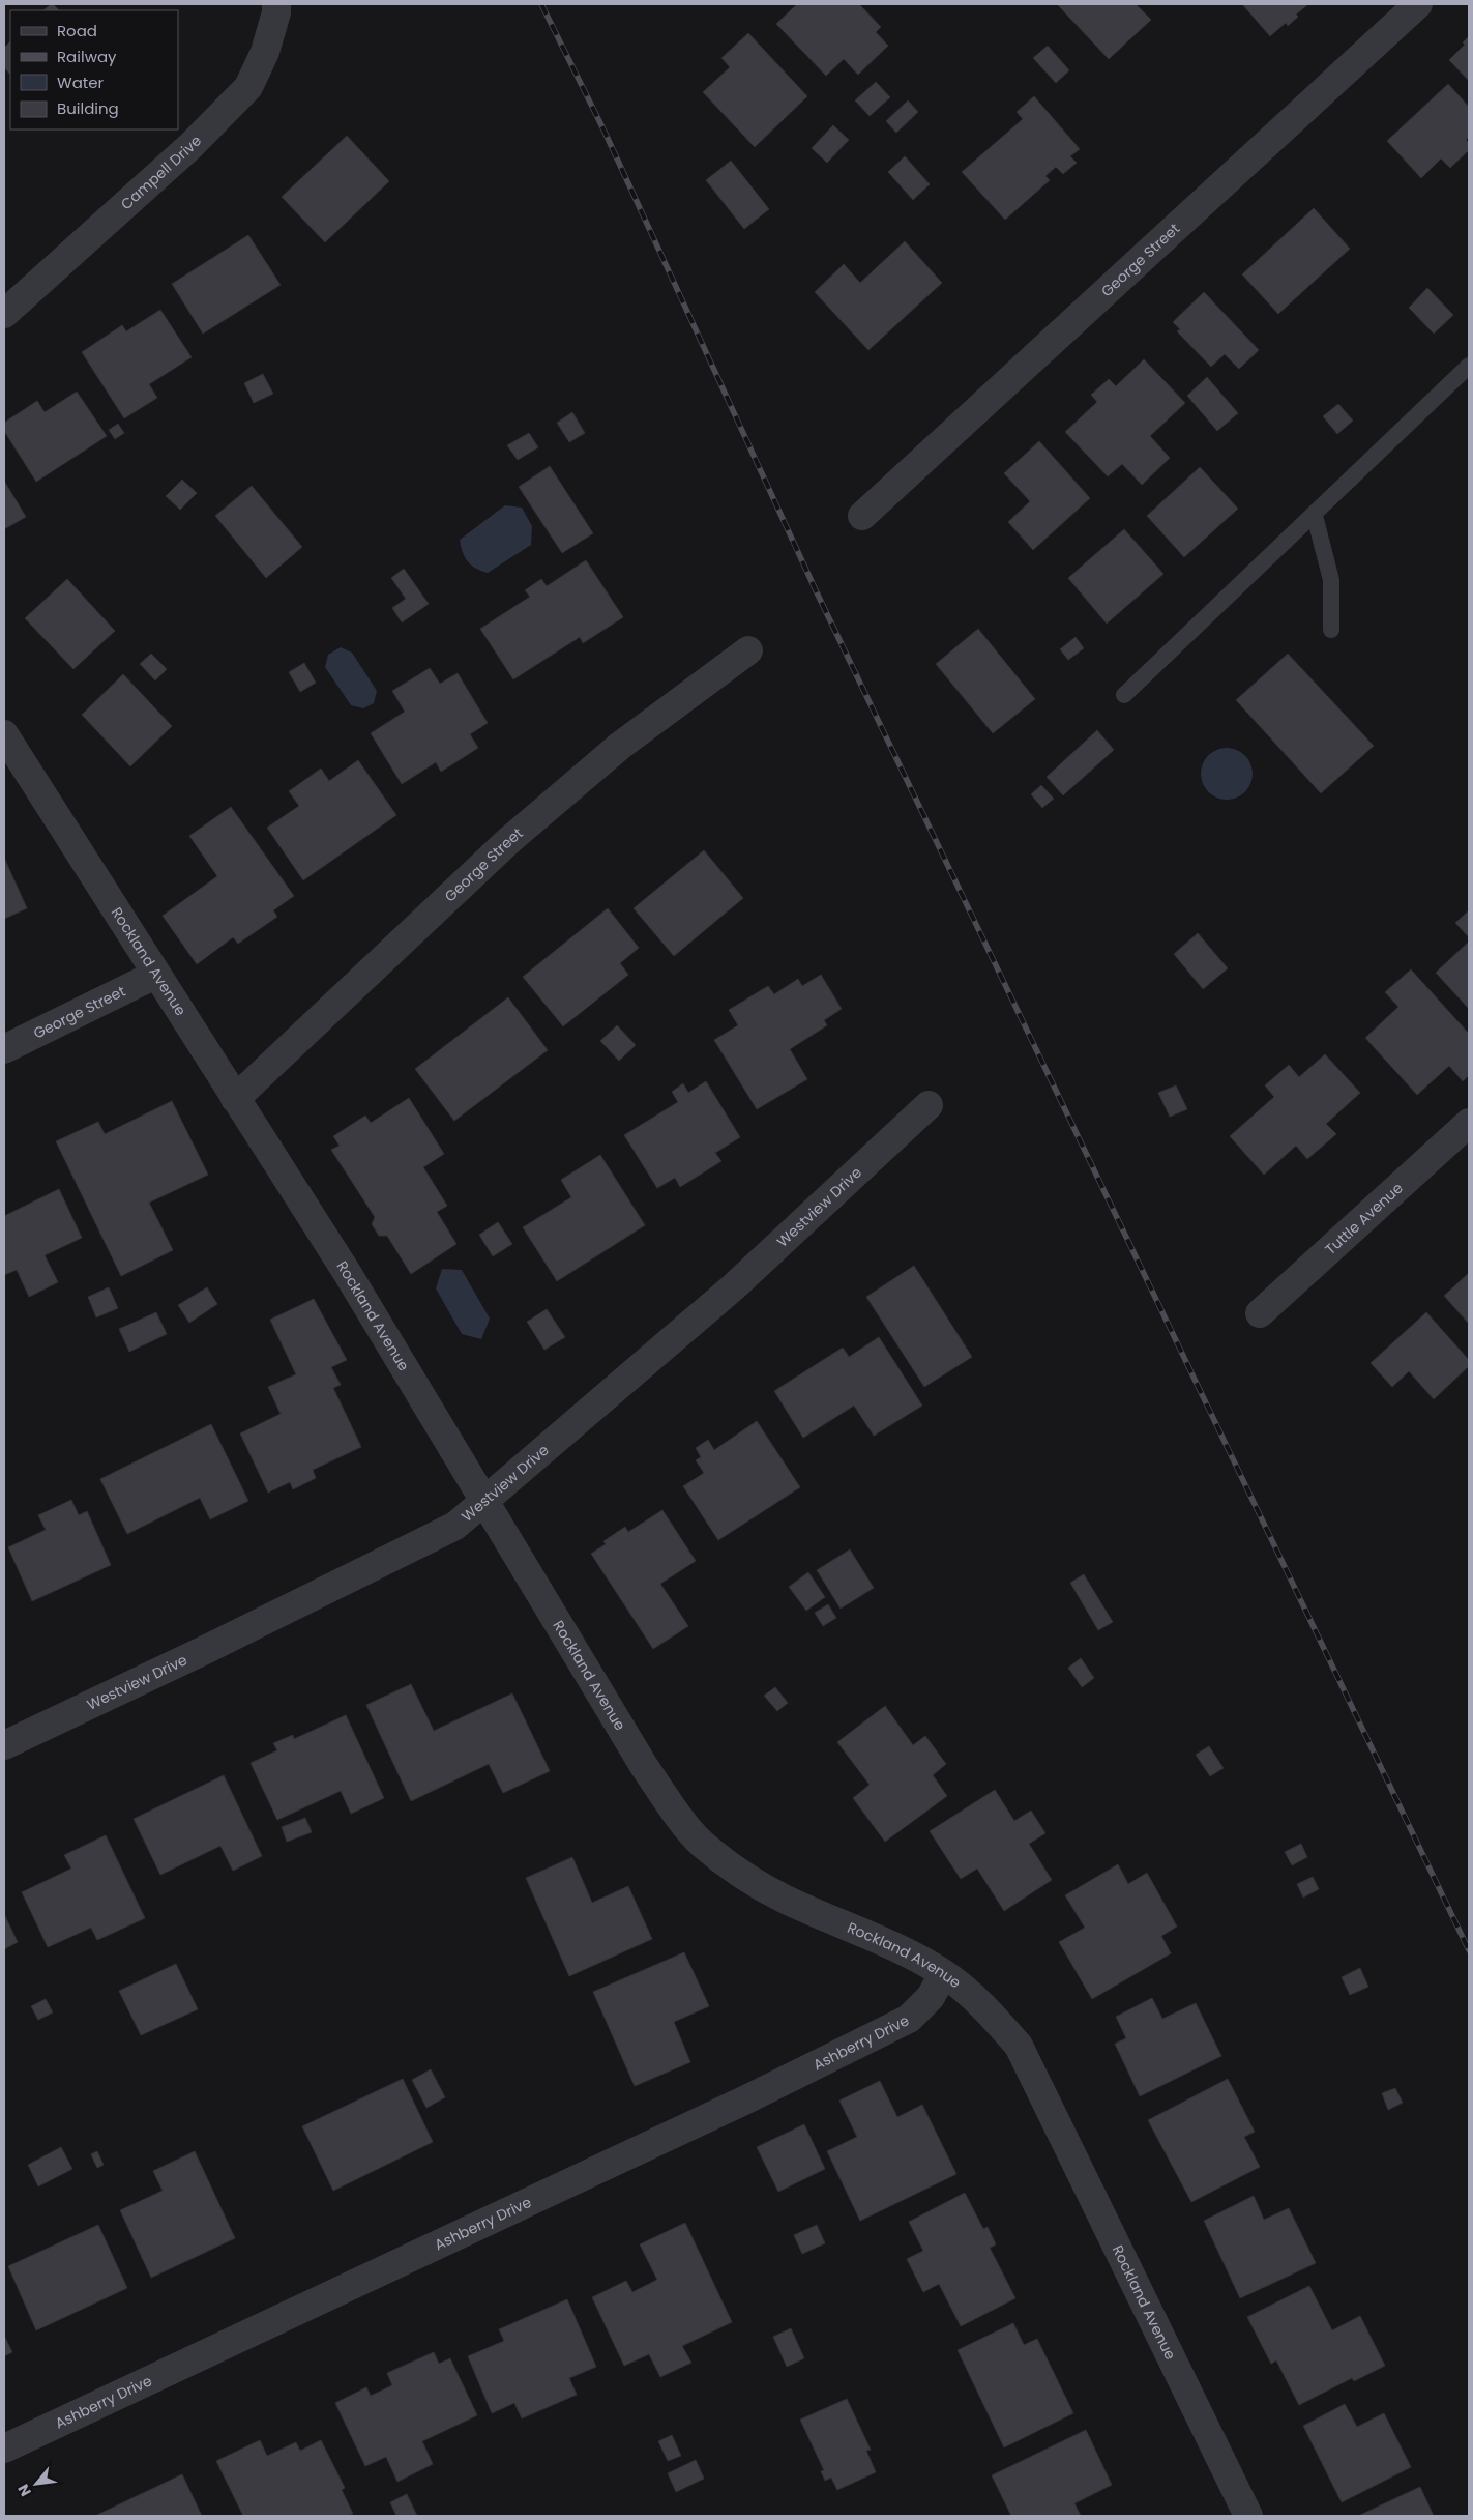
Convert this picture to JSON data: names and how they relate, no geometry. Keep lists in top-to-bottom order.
{
  "streets": {
    "street": [
      "Campell Drive",
      "George Street",
      "Rockland Avenue",
      "Westview Drive",
      "Tuttle Avenue",
      "Ashberry Drive"
    ]
  },
  "crossings": [
    ["George Street", "Rockland Avenue"],
    ["Rockland Avenue", "Westview Drive"],
    ["Rockland Avenue", "Ashberry Drive"]
  ],
  "legend": [
    "Road",
    "Railway",
    "Water",
    "Building"
  ],
  "north": "bottom left"
}
